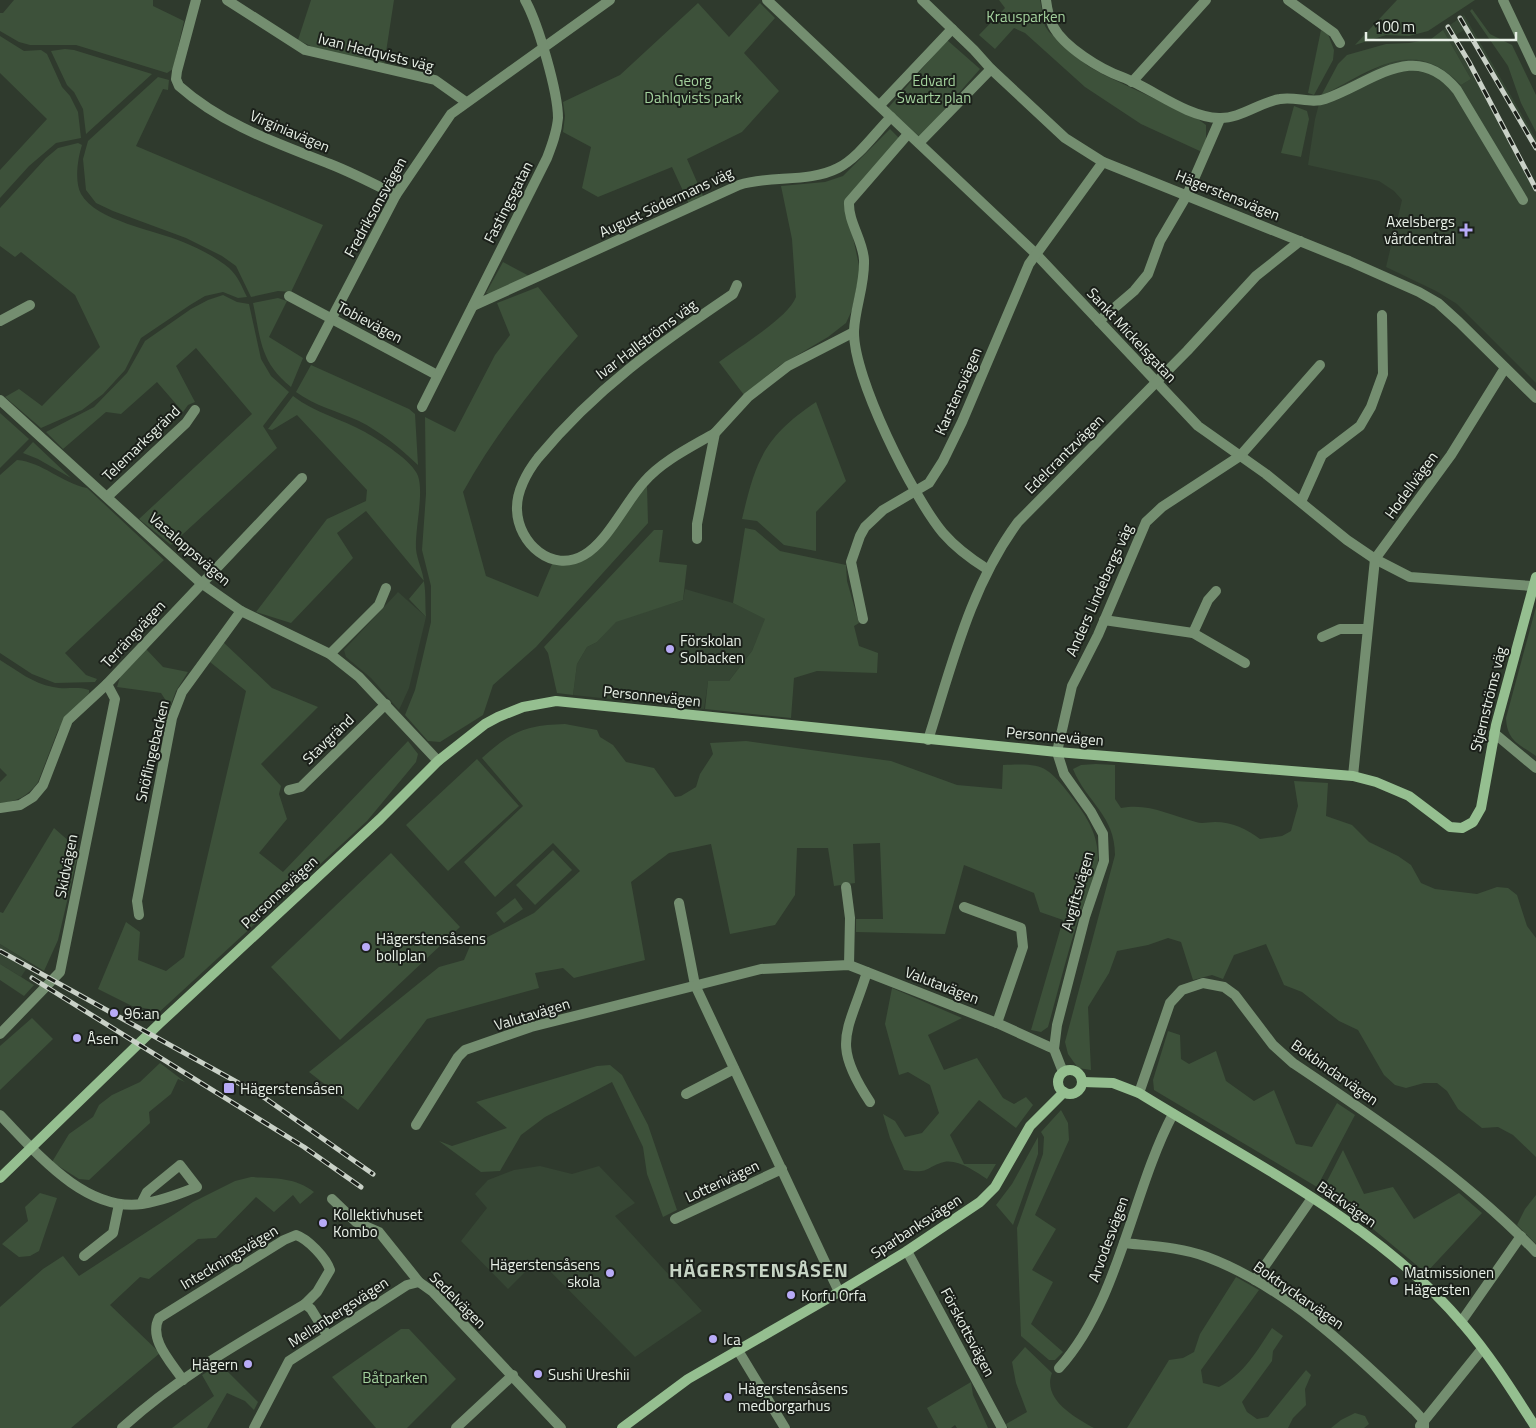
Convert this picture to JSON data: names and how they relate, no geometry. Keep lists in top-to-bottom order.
{
  "streets": {
    "street": [
      "Ivan Hedqvists väg",
      "Virginiavägen",
      "Hägerstensvägen",
      "Fastingsgatan",
      "August Södermans väg",
      "Fredriksonsvägen",
      "Tobievägen",
      "Sankt Mickelsgatan",
      "Ivar Hallströms väg",
      "Karstensvägen",
      "Telemarksgränd",
      "Edelcrantzvägen",
      "Hodellvägen",
      "Vasaloppsvägen",
      "Anders Lindebergs väg",
      "Terrängvägen",
      "Personnevägen",
      "Stjernströms väg",
      "Stavgränd",
      "Snöflingebacken",
      "Skidvägen",
      "Avgiftsvägen",
      "Valutavägen",
      "Bokbindarvägen",
      "Lotterivägen",
      "Bäckvägen",
      "Sparbanksvägen",
      "Arvodesvägen",
      "Inteckningsvägen",
      "Boktryckarvägen",
      "Sedelvägen",
      "Mellanbergsvägen",
      "Förskottsvägen"
    ]
  },
  "crossings": [
    ["Ivan Hedqvists väg", "Fredriksonsvägen"],
    ["Virginiavägen", "Fredriksonsvägen"],
    ["Hägerstensvägen", "Karstensvägen"],
    ["Hägerstensvägen", "Edelcrantzvägen"],
    ["Hägerstensvägen", "Hodellvägen"],
    ["Fastingsgatan", "August Södermans väg"],
    ["Fastingsgatan", "Fredriksonsvägen"],
    ["Fastingsgatan", "Tobievägen"],
    ["August Södermans väg", "Sankt Mickelsgatan"],
    ["Fredriksonsvägen", "Tobievägen"],
    ["Sankt Mickelsgatan", "Karstensvägen"],
    ["Sankt Mickelsgatan", "Edelcrantzvägen"],
    ["Sankt Mickelsgatan", "Hodellvägen"],
    ["Sankt Mickelsgatan", "Anders Lindebergs väg"],
    ["Sankt Mickelsgatan", "Stjernströms väg"],
    ["Telemarksgränd", "Vasaloppsvägen"],
    ["Edelcrantzvägen", "Personnevägen"],
    ["Hodellvägen", "Personnevägen"],
    ["Vasaloppsvägen", "Terrängvägen"],
    ["Vasaloppsvägen", "Personnevägen"],
    ["Vasaloppsvägen", "Stavgränd"],
    ["Vasaloppsvägen", "Snöflingebacken"],
    ["Anders Lindebergs väg", "Personnevägen"],
    ["Anders Lindebergs väg", "Avgiftsvägen"],
    ["Terrängvägen", "Skidvägen"],
    ["Personnevägen", "Stjernströms väg"],
    ["Personnevägen", "Avgiftsvägen"],
    ["Avgiftsvägen", "Valutavägen"],
    ["Valutavägen", "Lotterivägen"],
    ["Bokbindarvägen", "Bäckvägen"],
    ["Lotterivägen", "Sparbanksvägen"],
    ["Bäckvägen", "Sparbanksvägen"],
    ["Bäckvägen", "Arvodesvägen"],
    ["Sparbanksvägen", "Förskottsvägen"],
    ["Arvodesvägen", "Boktryckarvägen"],
    ["Sedelvägen", "Mellanbergsvägen"]
  ],
  "districts": ["HÄGERSTENSÅSEN"],
  "parks": [
    "Krausparken",
    "Georg Dahlqvists park",
    "Edvard Swartz plan",
    "Båtparken"
  ],
  "places": {
    "health": ["Axelsbergs vårdcentral"],
    "other": [
      "Förskolan Solbacken",
      "Hägerstensåsens bollplan",
      "96:an",
      "Åsen",
      "Kollektivhuset Kombo",
      "Hägerstensåsens skola",
      "Matmissionen Hägersten",
      "Korfu Orfa",
      "Ica",
      "Hägern",
      "Sushi Ureshii",
      "Hägerstensåsens medborgarhus"
    ],
    "transit": ["Hägerstensåsen"]
  },
  "scale_bar": "100 m"
}
